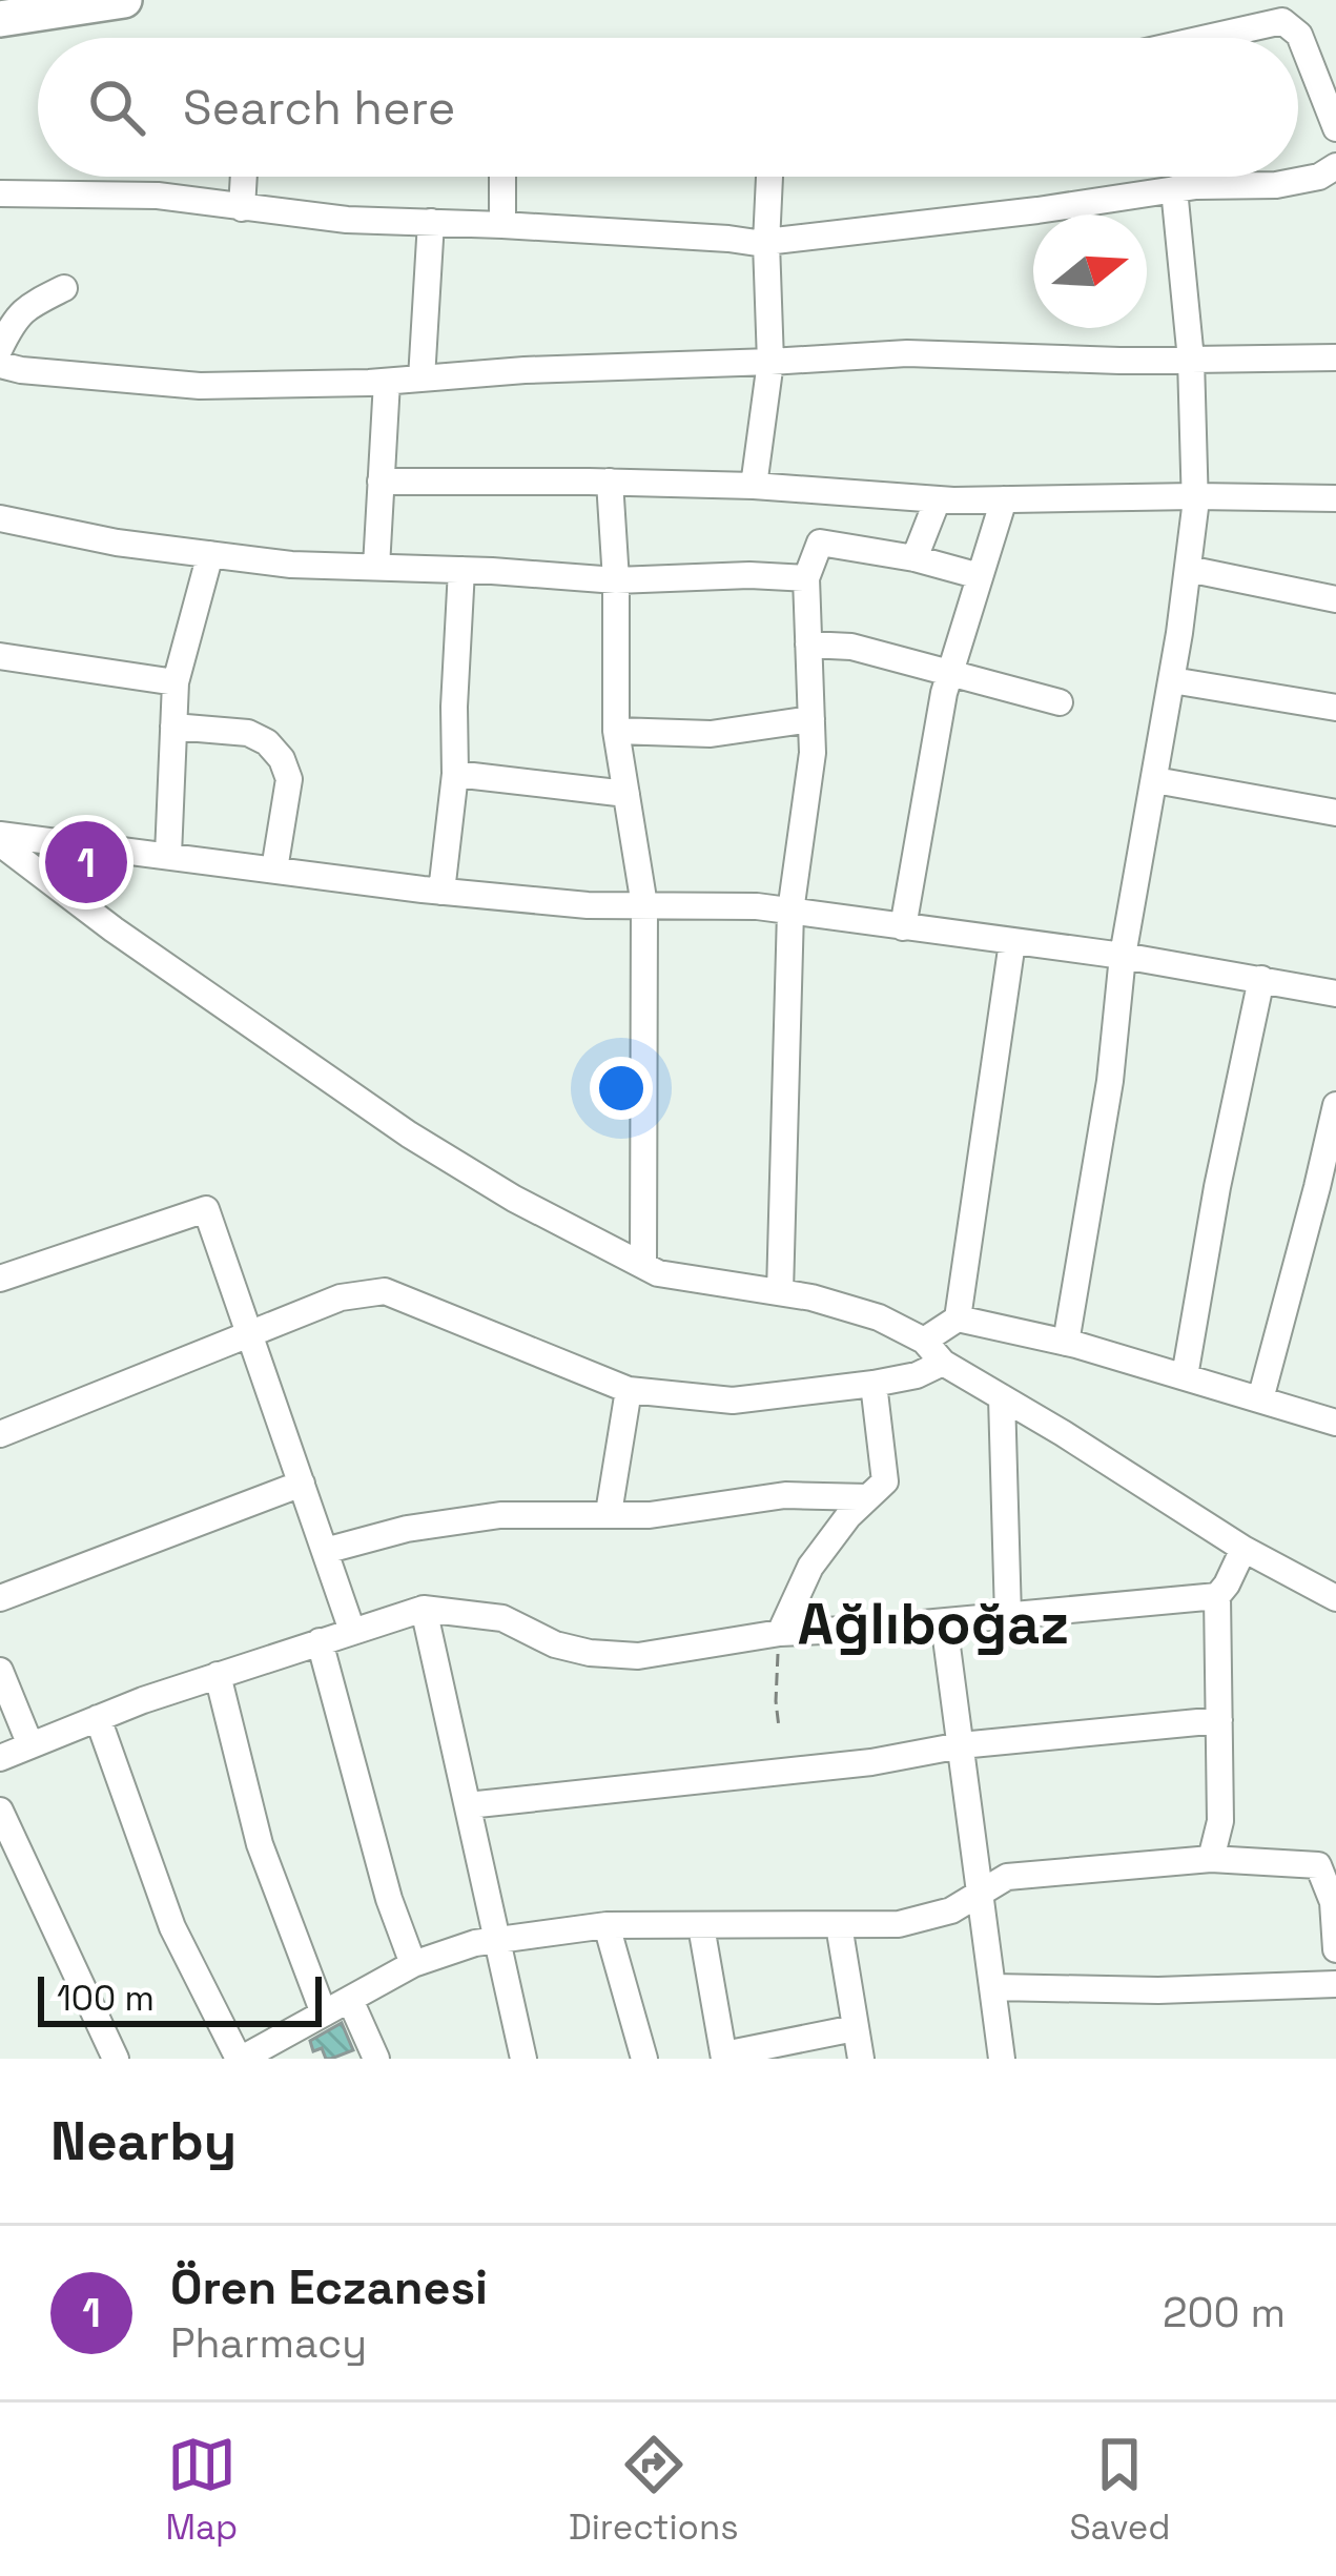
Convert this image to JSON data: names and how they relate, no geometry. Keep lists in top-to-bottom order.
{
  "districts": ["Ağlıboğaz"],
  "scale_bar": "100 m",
  "north": "right",
  "page": {
    "search": "Search here",
    "pins": "1",
    "scale": "100 m",
    "heading": "Nearby",
    "list": [
      {
        "mark": "1",
        "name": "Ören Eczanesi",
        "note": "Pharmacy",
        "value": "200 m"
      }
    ],
    "nav": ["Map", "Directions", "Saved"]
  }
}
